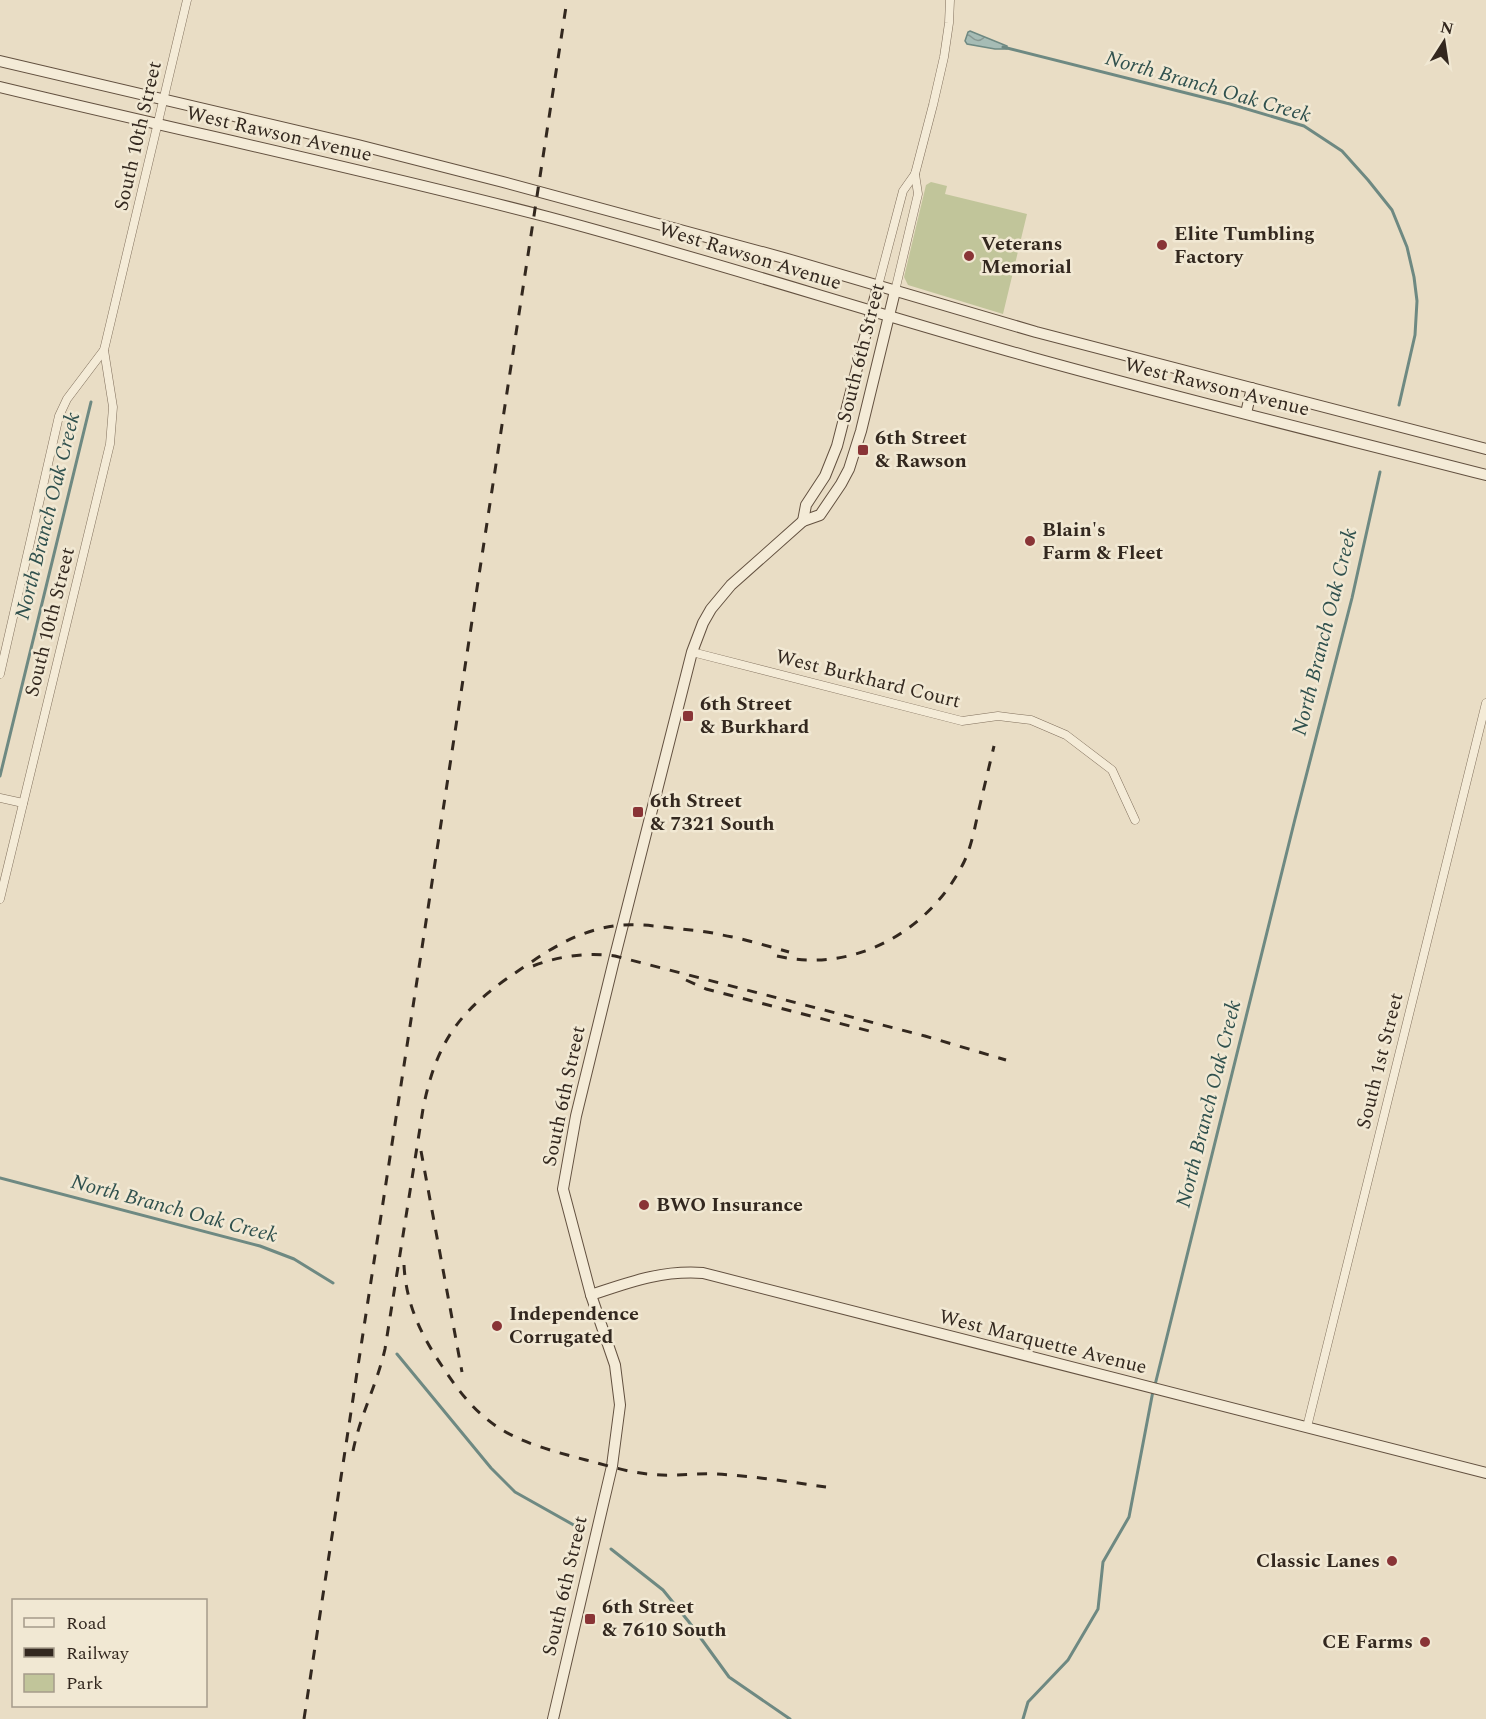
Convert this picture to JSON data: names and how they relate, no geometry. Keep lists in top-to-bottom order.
{
  "streets": {
    "main road": ["West Rawson Avenue", "South 6th Street", "West Marquette Avenue"],
    "street": ["South 10th Street", "West Burkhard Court", "South 1st Street"]
  },
  "crossings": [
    ["West Rawson Avenue", "South 10th Street"],
    ["West Rawson Avenue", "South 6th Street"],
    ["South 6th Street", "West Burkhard Court"],
    ["South 6th Street", "West Marquette Avenue"],
    ["South 1st Street", "West Marquette Avenue"]
  ],
  "water": ["North Branch Oak Creek"],
  "places": {
    "other": [
      "Elite Tumbling Factory",
      "Veterans Memorial",
      "Blain's Farm & Fleet",
      "BWO Insurance",
      "Independence Corrugated",
      "Classic Lanes",
      "CE Farms"
    ],
    "transit": [
      "6th Street & Rawson",
      "6th Street & Burkhard",
      "6th Street & 7321 South",
      "6th Street & 7610 South"
    ]
  },
  "legend": ["Road", "Railway", "Park"],
  "north": "top"
}
